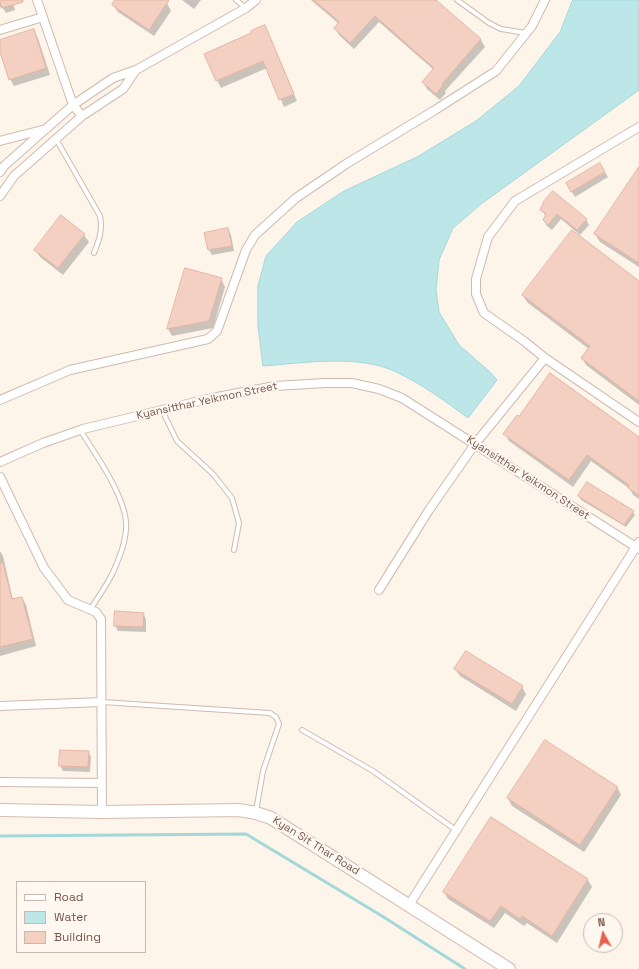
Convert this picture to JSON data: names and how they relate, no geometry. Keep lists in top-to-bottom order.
{
  "streets": {
    "main road": ["Kyan Sit Thar Road"],
    "street": ["Kyansitthar Yeikmon Street"]
  },
  "legend": ["Road", "Water", "Building"],
  "north": "top"
}
